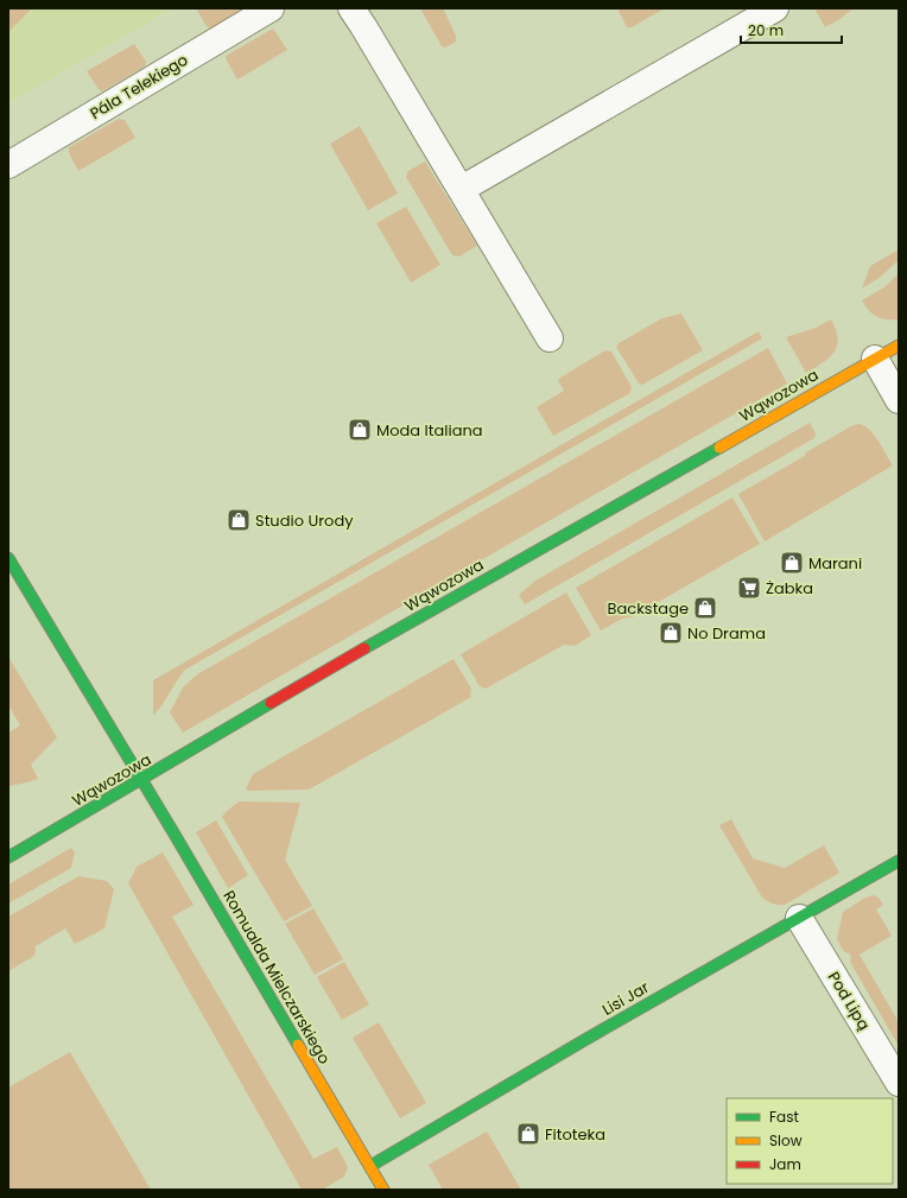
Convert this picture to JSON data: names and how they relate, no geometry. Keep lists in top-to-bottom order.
{
  "streets": {
    "street": [
      "Pála Telekiego",
      "Wąwozowa",
      "Romualda Mielczarskiego",
      "Lisi Jar",
      "Pod Lipą"
    ]
  },
  "crossings": [
    ["Wąwozowa", "Romualda Mielczarskiego"],
    ["Romualda Mielczarskiego", "Lisi Jar"],
    ["Lisi Jar", "Pod Lipą"]
  ],
  "places": {
    "shop": [
      "Moda Italiana",
      "Studio Urody",
      "Marani",
      "Backstage",
      "No Drama",
      "Fitoteka"
    ],
    "supermarket": ["Żabka"]
  },
  "legend": ["Fast", "Slow", "Jam"],
  "scale_bar": "20 m"
}
